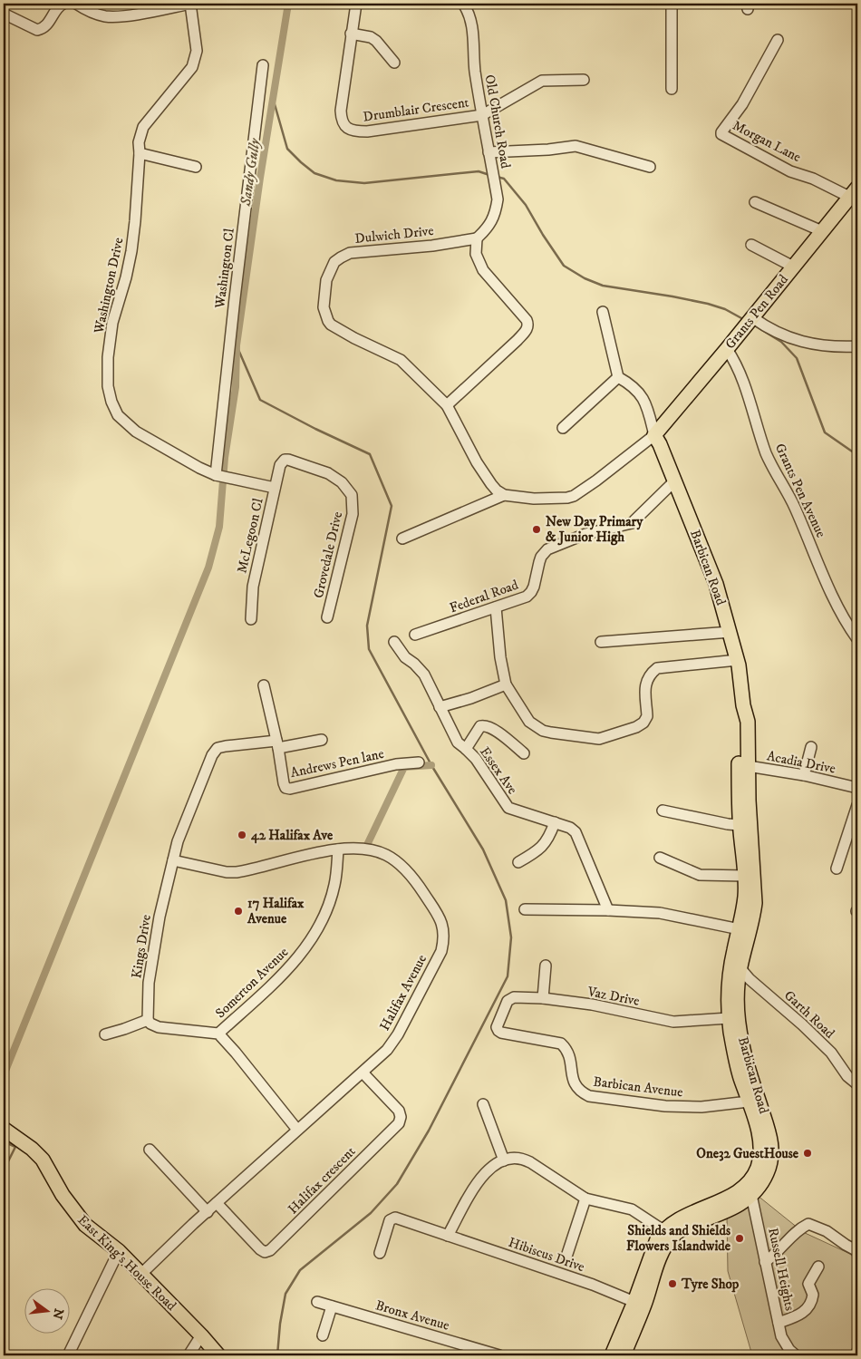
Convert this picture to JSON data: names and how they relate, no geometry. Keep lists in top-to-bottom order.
{
  "streets": {
    "main road": ["Grants Pen Road", "Barbican Road", "East King's House Road"],
    "street": [
      "Drumblair Crescent",
      "Old Church Road",
      "Morgan Lane",
      "Dulwich Drive",
      "Washington Cl",
      "Washington Drive",
      "Grants Pen Avenue",
      "McLegoon Cl",
      "Grovedale Drive",
      "Federal Road",
      "Acadia Drive",
      "Andrews Pen lane",
      "Essex Ave",
      "Kings Drive",
      "Somerton Avenue",
      "Halifax Avenue",
      "Vaz Drive",
      "Garth Road",
      "Barbican Avenue",
      "Halifax crescent",
      "Hibiscus Drive",
      "Russell Heights",
      "Bronx Avenue"
    ]
  },
  "crossings": [
    ["Drumblair Crescent", "Old Church Road"],
    ["Old Church Road", "Dulwich Drive"],
    ["Morgan Lane", "Grants Pen Road"],
    ["Washington Cl", "Washington Drive"],
    ["Washington Drive", "McLegoon Cl"],
    ["Grants Pen Road", "Grants Pen Avenue"],
    ["Grants Pen Road", "Barbican Road"],
    ["McLegoon Cl", "Grovedale Drive"],
    ["Barbican Road", "Federal Road"],
    ["Barbican Road", "Acadia Drive"],
    ["Barbican Road", "Vaz Drive"],
    ["Barbican Road", "Garth Road"],
    ["Barbican Road", "Barbican Avenue"],
    ["Barbican Road", "Hibiscus Drive"],
    ["Barbican Road", "Russell Heights"],
    ["Andrews Pen lane", "Kings Drive"],
    ["Kings Drive", "Halifax Avenue"],
    ["Somerton Avenue", "Halifax Avenue"],
    ["Halifax Avenue", "Halifax crescent"],
    ["Halifax Avenue", "East King's House Road"],
    ["Vaz Drive", "Barbican Avenue"]
  ],
  "water": ["Sandy Gully"],
  "places": [
    "New Day Primary & Junior High",
    "42 Halifax Ave",
    "17 Halifax Avenue",
    "One32 GuestHouse",
    "Shields and Shields Flowers Islandwide",
    "Tyre Shop"
  ],
  "north": "right"
}
